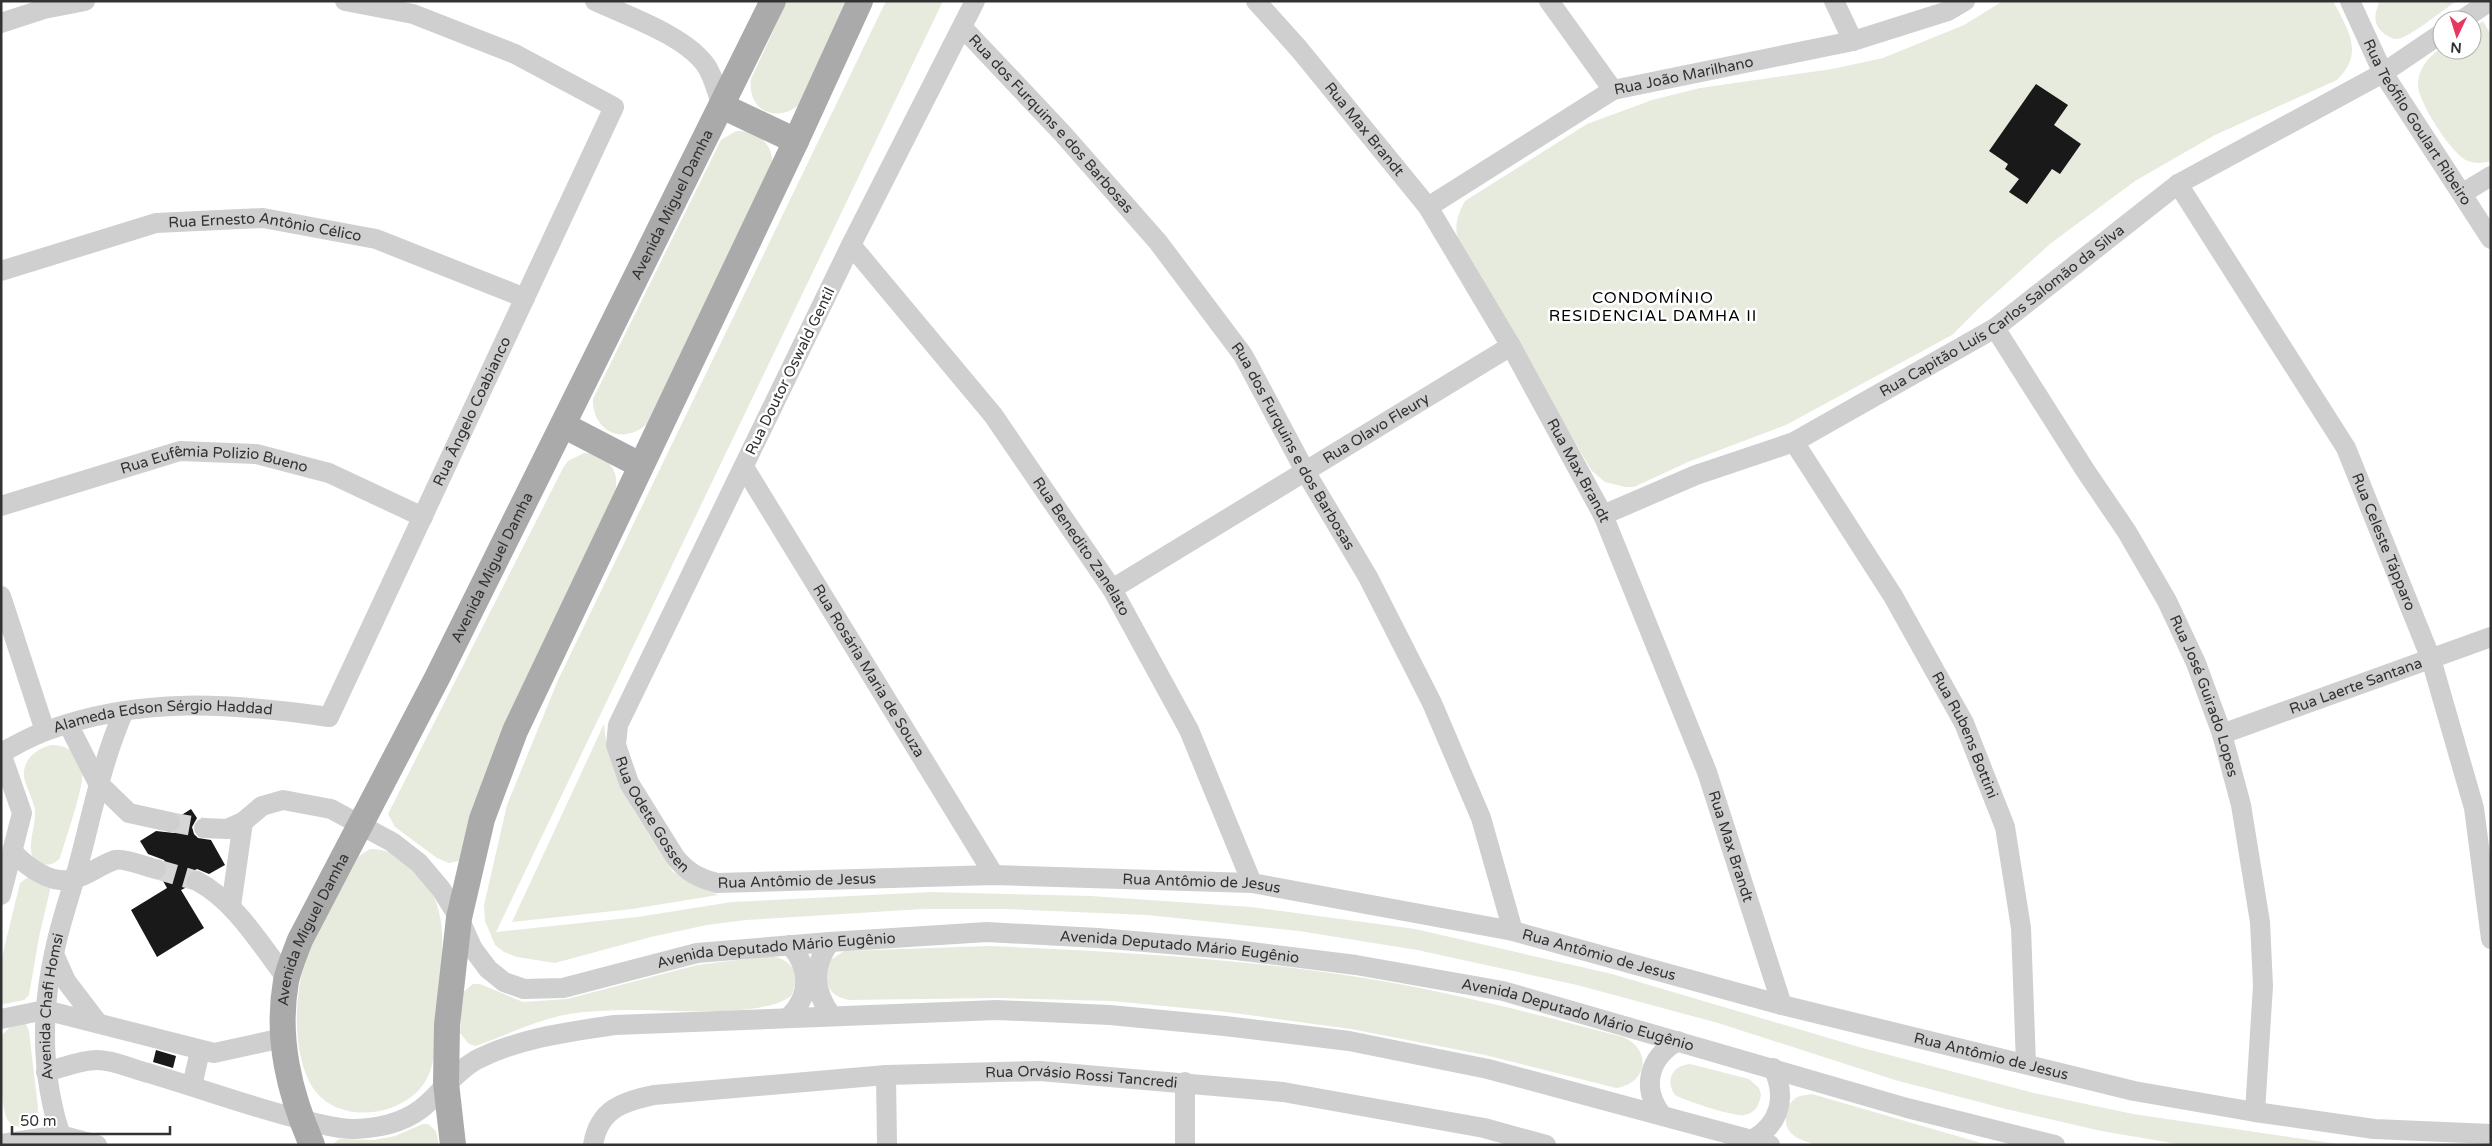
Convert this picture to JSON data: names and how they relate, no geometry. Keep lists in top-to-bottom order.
{
  "streets": {
    "main road": ["Avenida Miguel Damha"],
    "street": [
      "Rua João Marilhano",
      "Rua Teófilo Goulart Ribeiro",
      "Rua dos Furquins e dos Barbosas",
      "Rua Max Brandt",
      "Rua Ernesto Antônio Célico",
      "Rua Capitão Luís Carlos Salomão da Silva",
      "Rua Doutor Oswald Gentil",
      "Rua Ângelo Coabianco",
      "Rua Olavo Fleury",
      "Rua Eufêmia Polizio Bueno",
      "Rua Celeste Tápparo",
      "Rua Benedito Zanelato",
      "Rua Rosária Maria de Souza",
      "Rua Laerte Santana",
      "Rua José Guirado Lopes",
      "Alameda Edson Sérgio Haddad",
      "Rua Rubens Bottini",
      "Rua Odete Gossen",
      "Rua Antômio de Jesus",
      "Avenida Deputado Mário Eugênio",
      "Avenida Chafi Homsi",
      "Rua Orvásio Rossi Tancredi"
    ]
  },
  "crossings": [
    ["Rua João Marilhano", "Rua Max Brandt"],
    ["Rua Teófilo Goulart Ribeiro", "Rua Capitão Luís Carlos Salomão da Silva"],
    ["Rua dos Furquins e dos Barbosas", "Rua Doutor Oswald Gentil"],
    ["Rua dos Furquins e dos Barbosas", "Rua Olavo Fleury"],
    ["Rua dos Furquins e dos Barbosas", "Rua Antômio de Jesus"],
    ["Rua Max Brandt", "Rua Capitão Luís Carlos Salomão da Silva"],
    ["Rua Max Brandt", "Rua Olavo Fleury"],
    ["Rua Max Brandt", "Rua Antômio de Jesus"],
    ["Avenida Miguel Damha", "Avenida Deputado Mário Eugênio"],
    ["Rua Ernesto Antônio Célico", "Rua Ângelo Coabianco"],
    ["Rua Capitão Luís Carlos Salomão da Silva", "Rua Celeste Tápparo"],
    ["Rua Capitão Luís Carlos Salomão da Silva", "Rua José Guirado Lopes"],
    ["Rua Capitão Luís Carlos Salomão da Silva", "Rua Rubens Bottini"],
    ["Rua Doutor Oswald Gentil", "Rua Benedito Zanelato"],
    ["Rua Doutor Oswald Gentil", "Rua Rosária Maria de Souza"],
    ["Rua Doutor Oswald Gentil", "Rua Odete Gossen"],
    ["Rua Ângelo Coabianco", "Rua Eufêmia Polizio Bueno"],
    ["Rua Ângelo Coabianco", "Alameda Edson Sérgio Haddad"],
    ["Rua Olavo Fleury", "Rua Benedito Zanelato"],
    ["Rua Celeste Tápparo", "Rua Laerte Santana"],
    ["Rua Benedito Zanelato", "Rua Antômio de Jesus"],
    ["Rua Rosária Maria de Souza", "Rua Antômio de Jesus"],
    ["Rua Laerte Santana", "Rua José Guirado Lopes"],
    ["Rua José Guirado Lopes", "Rua Antômio de Jesus"],
    ["Alameda Edson Sérgio Haddad", "Avenida Chafi Homsi"],
    ["Rua Rubens Bottini", "Rua Antômio de Jesus"],
    ["Rua Odete Gossen", "Rua Antômio de Jesus"]
  ],
  "districts": ["CONDOMÍNIO RESIDENCIAL DAMHA II"],
  "scale_bar": "50 m",
  "north": "bottom"
}
